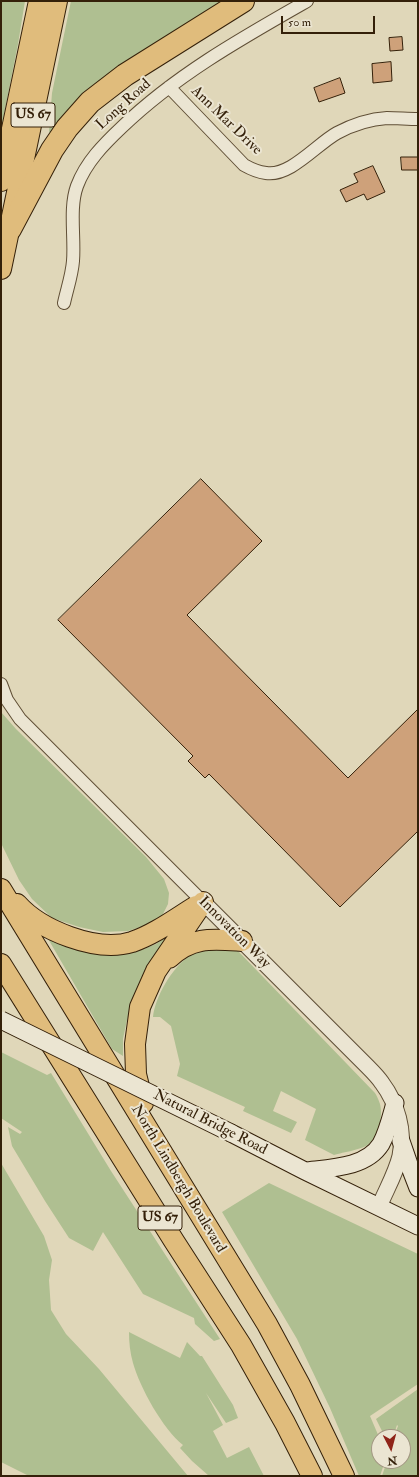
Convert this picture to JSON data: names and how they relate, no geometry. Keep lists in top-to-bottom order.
{
  "streets": {
    "highway": ["US 67", "North Lindbergh Boulevard"],
    "main road": ["Natural Bridge Road"],
    "street": ["Long Road", "Ann Mar Drive", "Innovation Way"]
  },
  "crossings": [
    ["Long Road", "Ann Mar Drive"],
    ["Innovation Way", "Natural Bridge Road"]
  ],
  "scale_bar": "50 m",
  "north": "bottom"
}
